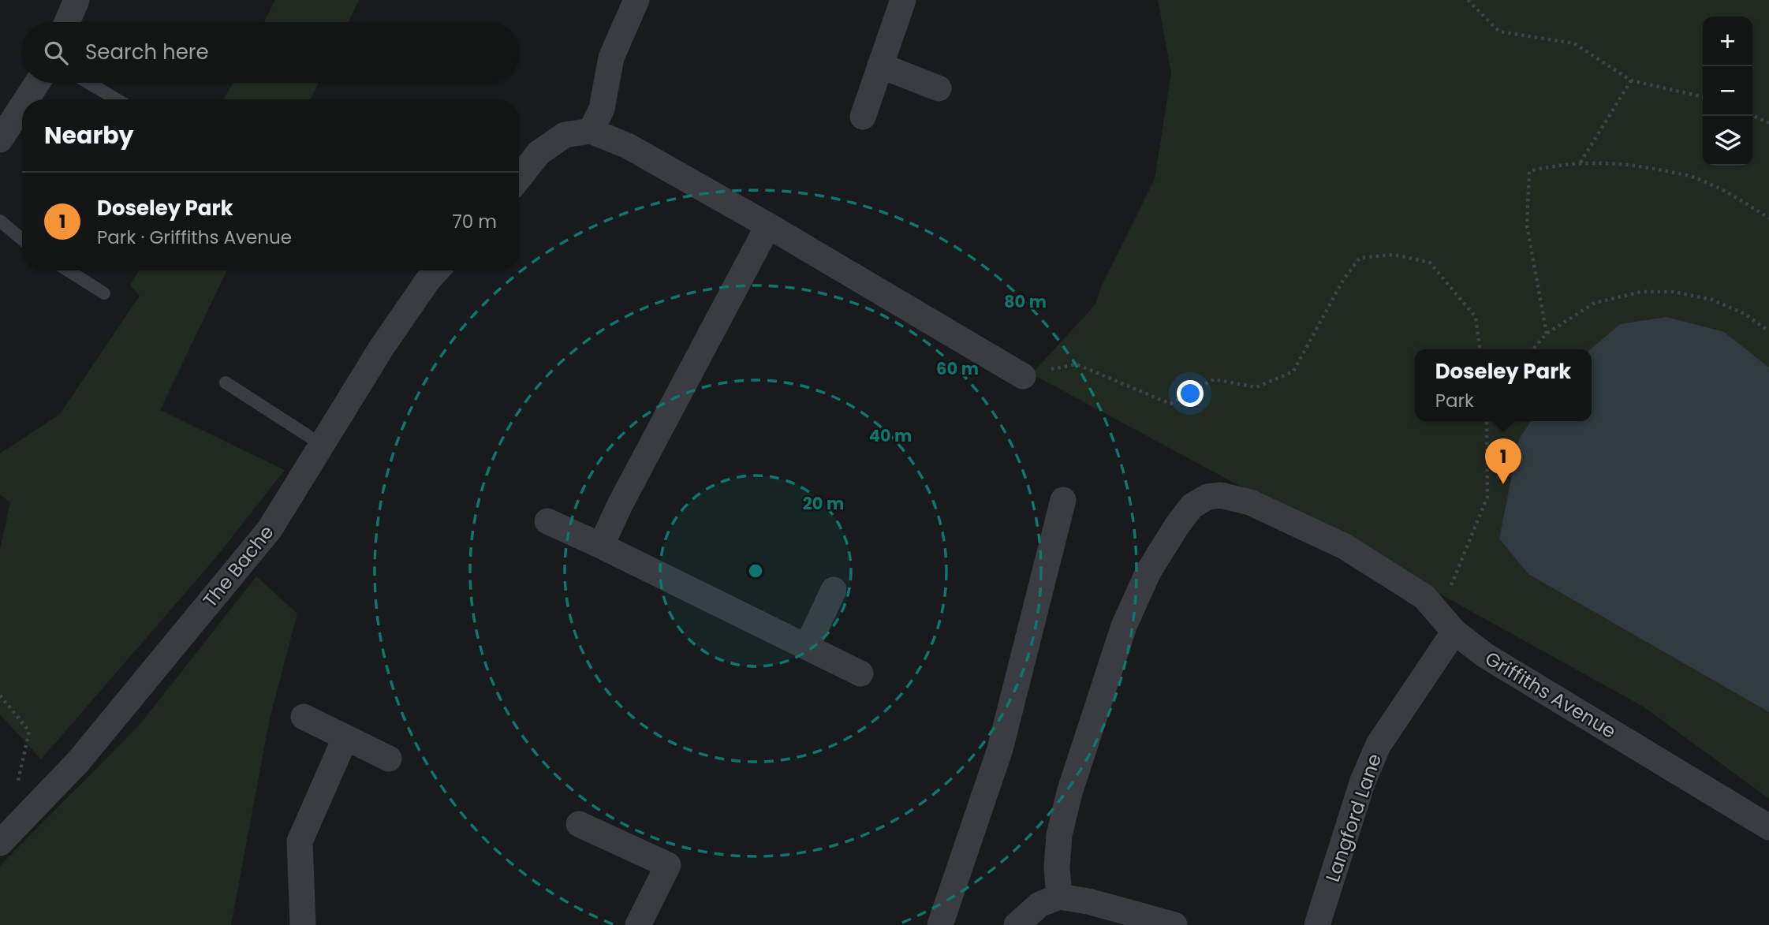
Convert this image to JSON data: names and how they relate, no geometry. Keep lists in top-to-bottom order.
{
  "streets": {
    "street": ["The Bache", "Griffiths Avenue", "Langford Lane"]
  },
  "crossings": [
    ["Griffiths Avenue", "Langford Lane"]
  ],
  "page": {
    "map_buttons": ["+", "−"],
    "search": "Search here",
    "heading": "Nearby",
    "list": [
      {
        "mark": "1",
        "name": "Doseley Park",
        "note": "Park · Griffiths Avenue",
        "value": "70 m"
      }
    ],
    "popup": ["Doseley Park", "Park"],
    "pins": "1"
  },
  "rings": [
    "80 m",
    "60 m",
    "40 m",
    "20 m"
  ]
}
